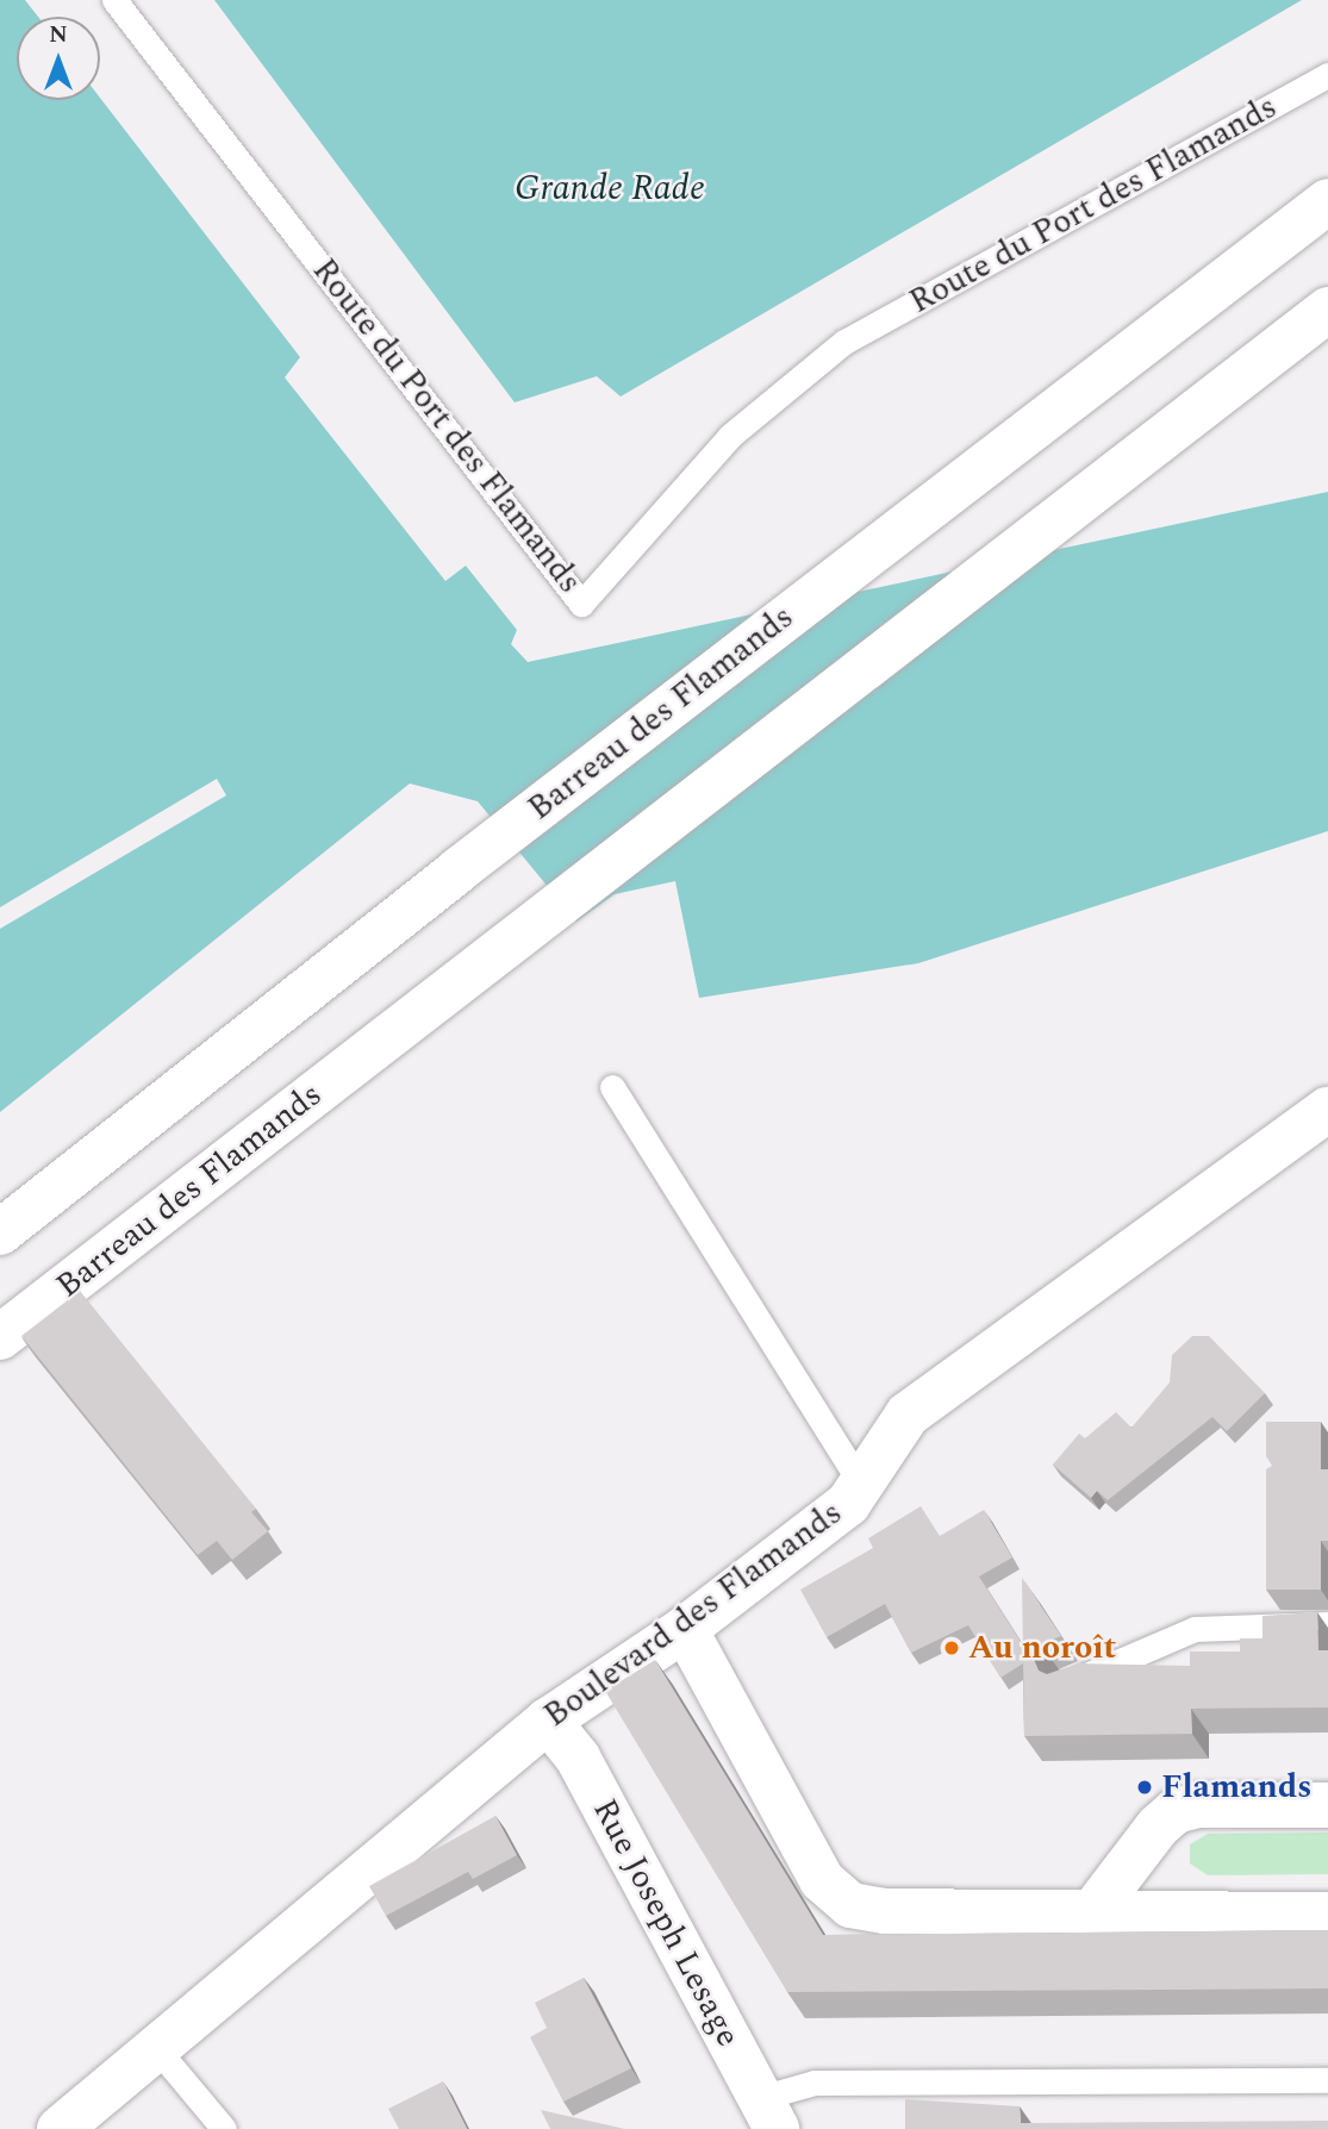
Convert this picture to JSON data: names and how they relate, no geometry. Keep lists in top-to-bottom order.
{
  "streets": {
    "main road": ["Barreau des Flamands", "Boulevard des Flamands", "Rue Joseph Lesage"],
    "lane": ["Route du Port des Flamands"]
  },
  "crossings": [
    ["Boulevard des Flamands", "Rue Joseph Lesage"]
  ],
  "water": ["Grande Rade"],
  "places": ["Au noroît", "Flamands"],
  "north": "top"
}
